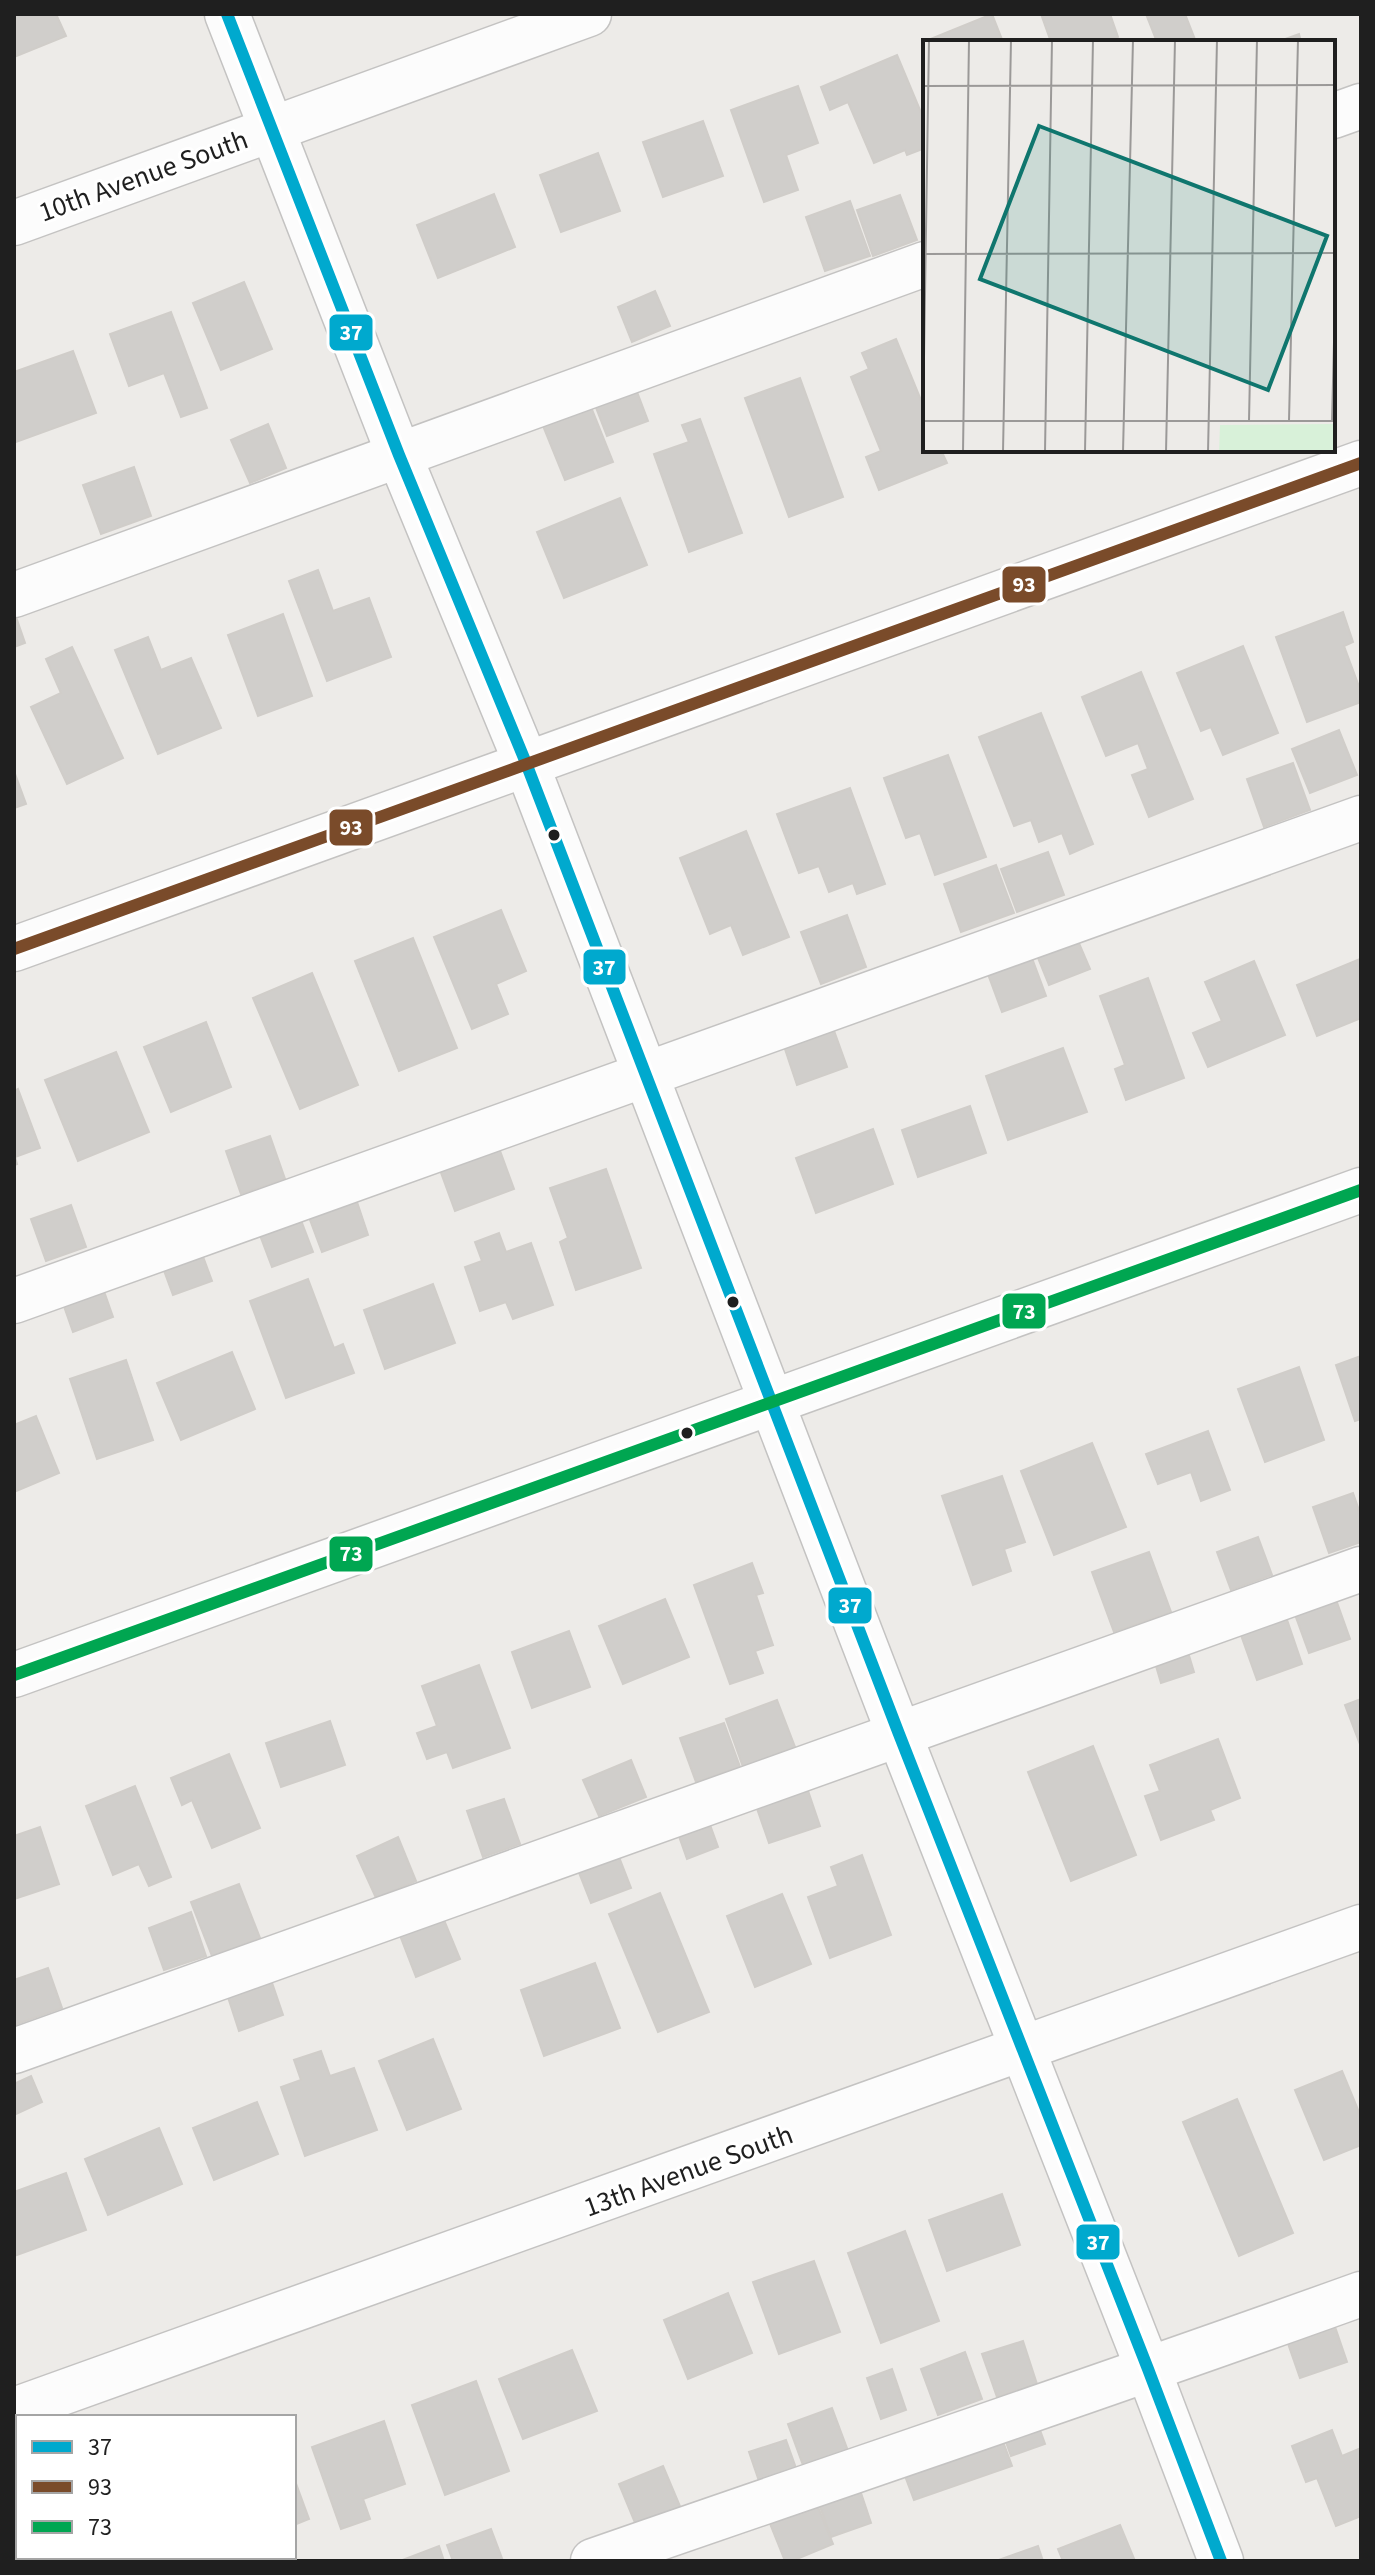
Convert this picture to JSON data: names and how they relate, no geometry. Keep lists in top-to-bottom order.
{
  "streets": {
    "street": ["10th Avenue South", "13th Avenue South"]
  },
  "lines": ["transit line 37", "transit line 93", "transit line 73"],
  "legend": ["37", "93", "73"]
}
